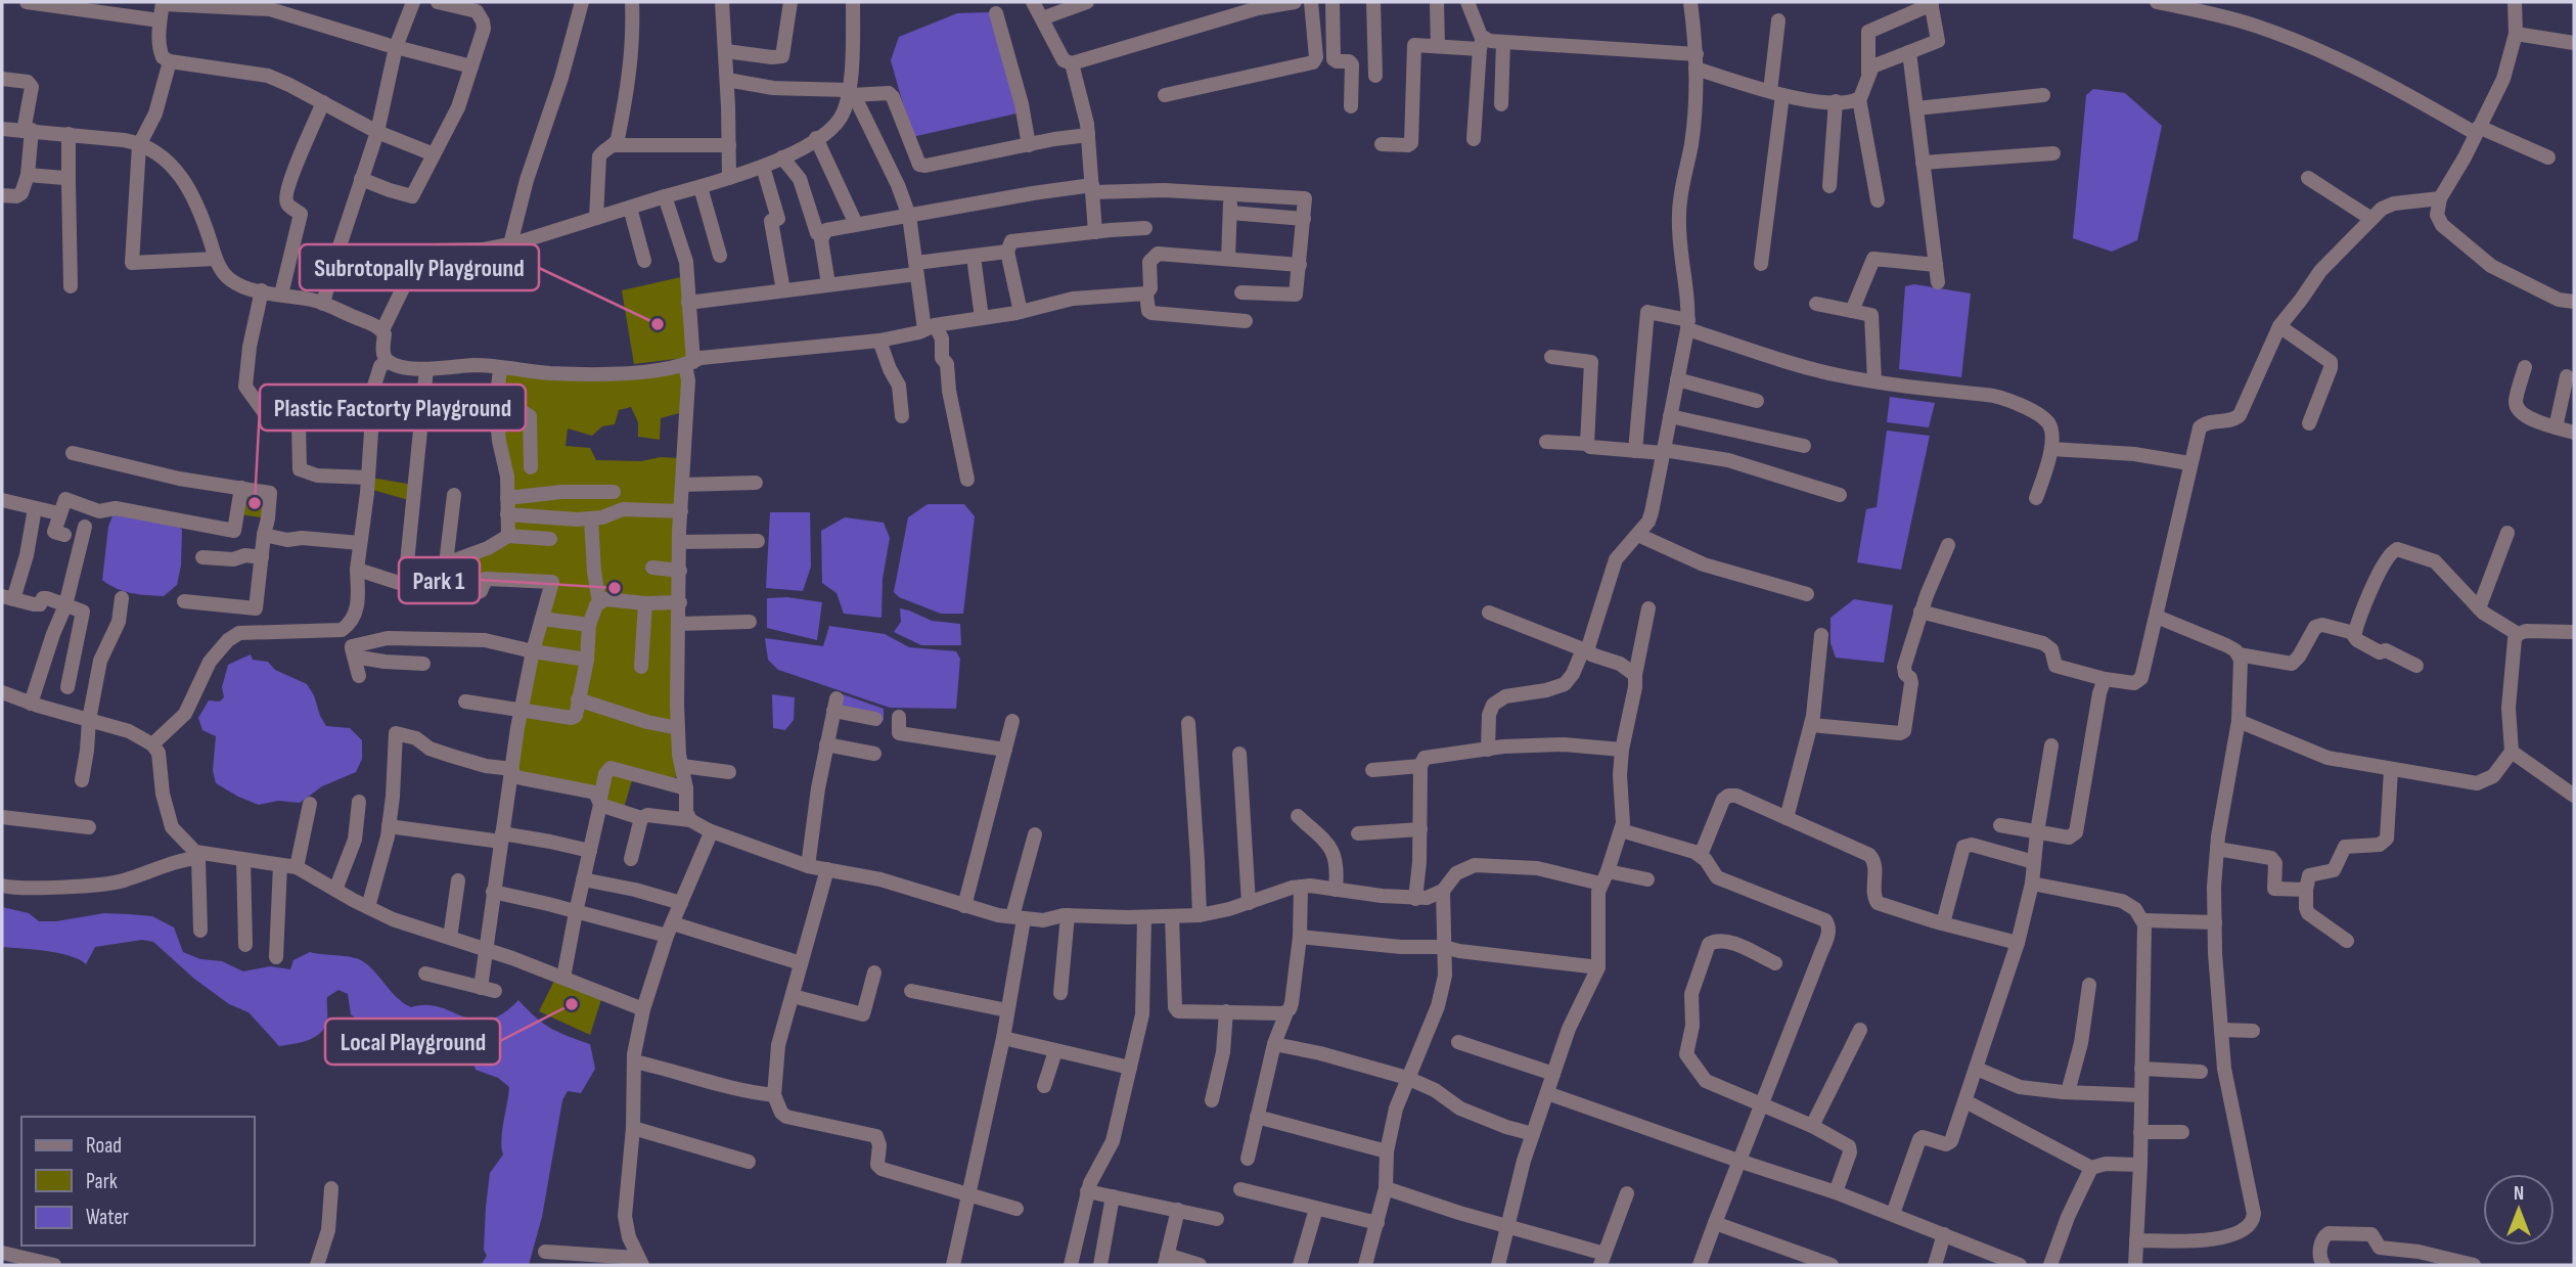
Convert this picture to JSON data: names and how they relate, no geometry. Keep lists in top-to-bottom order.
{
  "places": [
    "Subrotopally Playground",
    "Plastic Factorty Playground",
    "Park 1",
    "Local Playground"
  ],
  "legend": ["Road", "Park", "Water"],
  "north": "top"
}
